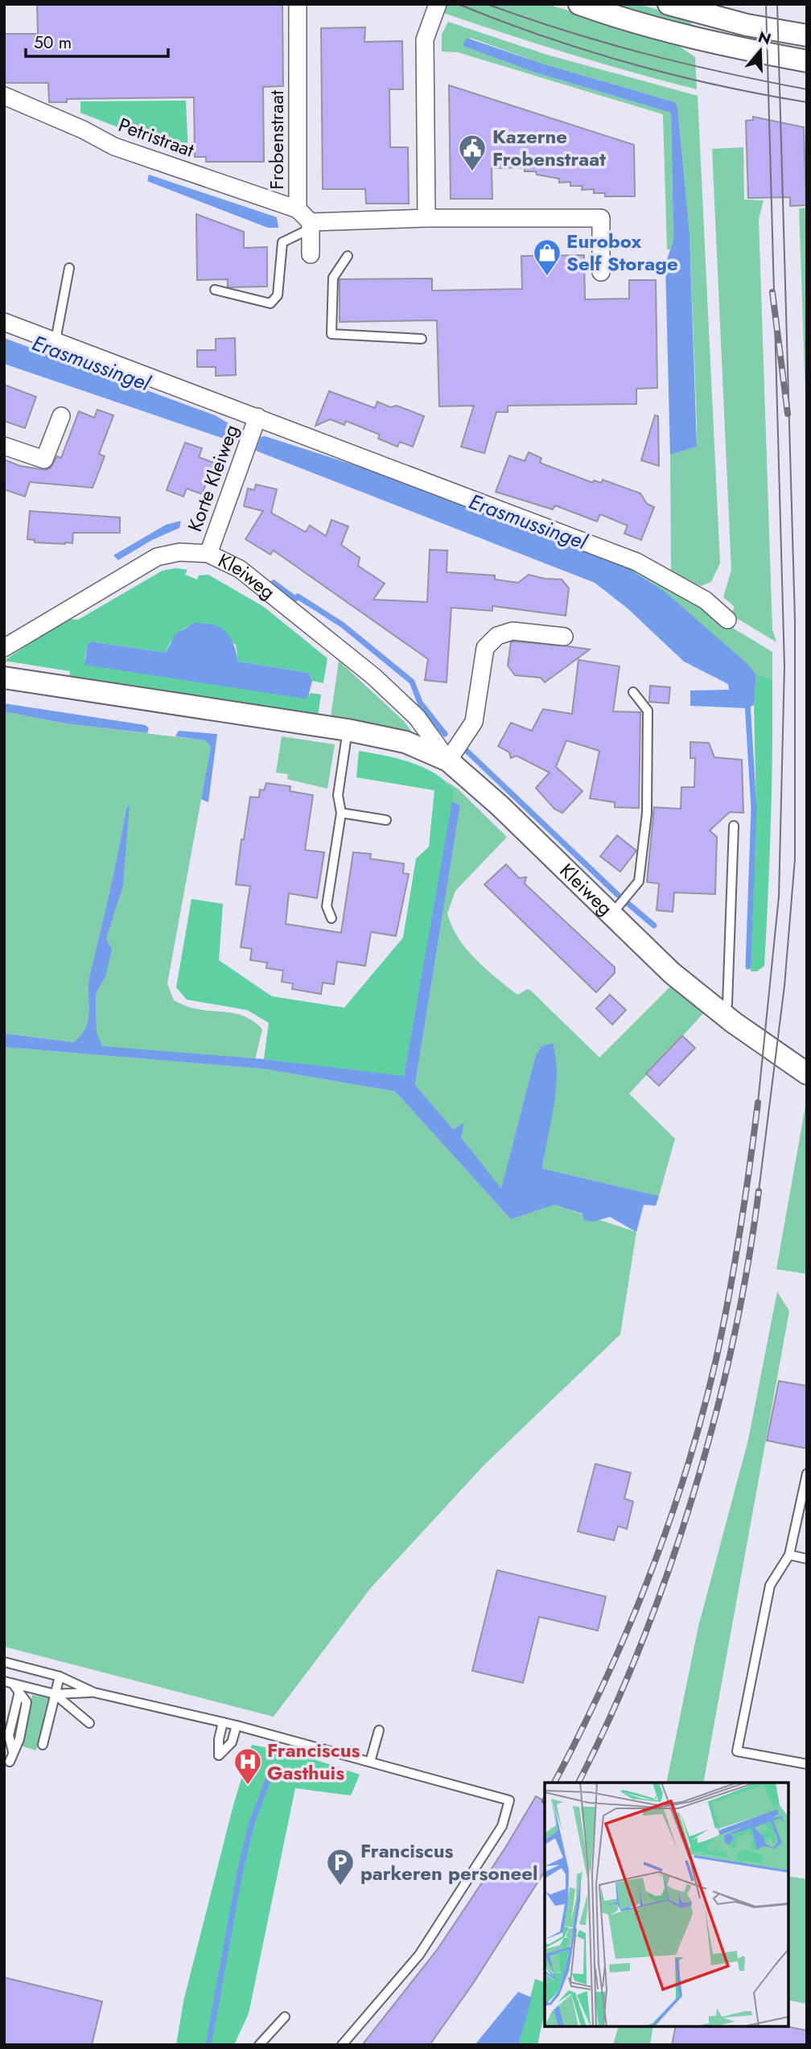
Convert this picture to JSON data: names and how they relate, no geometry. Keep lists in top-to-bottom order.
{
  "streets": {
    "street": [
      "Petristraat",
      "Frobenstraat",
      "Korte Kleiweg",
      "Kleiweg"
    ]
  },
  "crossings": [
    ["Petristraat", "Frobenstraat"],
    ["Korte Kleiweg", "Kleiweg"]
  ],
  "water": ["Erasmussingel"],
  "places": {
    "public building": ["Kazerne Frobenstraat"],
    "shop": ["Eurobox Self Storage"],
    "hospital": ["Franciscus Gasthuis"],
    "parking": ["Franciscus parkeren personeel"]
  },
  "scale_bar": "50 m",
  "north": "top"
}
